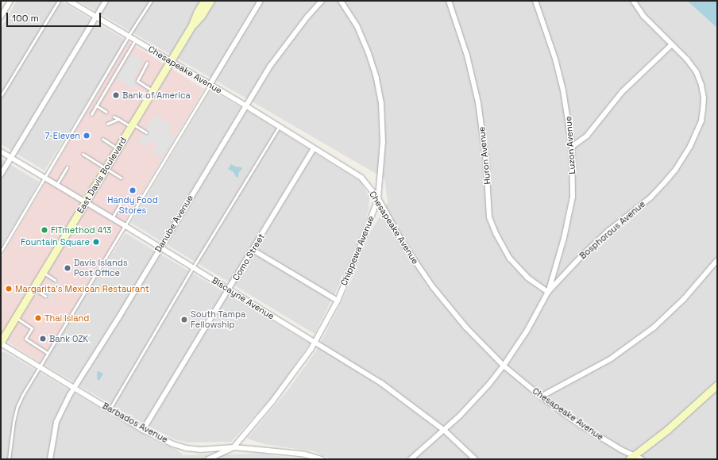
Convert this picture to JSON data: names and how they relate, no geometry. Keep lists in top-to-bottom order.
{
  "streets": {
    "street": [
      "Chesapeake Avenue",
      "Luzon Avenue",
      "Huron Avenue",
      "East Davis Boulevard",
      "Danube Avenue",
      "Bosphorous Avenue",
      "Chippewa Avenue",
      "Como Street",
      "Biscayne Avenue",
      "Barbados Avenue"
    ]
  },
  "crossings": [
    ["Chesapeake Avenue", "East Davis Boulevard"],
    ["Chesapeake Avenue", "Danube Avenue"],
    ["Chesapeake Avenue", "Bosphorous Avenue"],
    ["Chesapeake Avenue", "Chippewa Avenue"],
    ["Chesapeake Avenue", "Como Street"],
    ["Luzon Avenue", "Huron Avenue"],
    ["Luzon Avenue", "Bosphorous Avenue"],
    ["Huron Avenue", "Bosphorous Avenue"],
    ["East Davis Boulevard", "Biscayne Avenue"],
    ["East Davis Boulevard", "Barbados Avenue"],
    ["Danube Avenue", "Biscayne Avenue"],
    ["Danube Avenue", "Barbados Avenue"],
    ["Bosphorous Avenue", "Biscayne Avenue"],
    ["Chippewa Avenue", "Biscayne Avenue"],
    ["Chippewa Avenue", "Barbados Avenue"],
    ["Como Street", "Biscayne Avenue"],
    ["Como Street", "Barbados Avenue"]
  ],
  "places": [
    "Bank of America",
    "7-Eleven",
    "Handy Food Stores",
    "FITmethod 413",
    "Fountain Square",
    "Davis Islands Post Office",
    "Margarita's Mexican Restaurant",
    "Thai Island",
    "South Tampa Fellowship",
    "Bank OZK"
  ],
  "scale_bar": "100 m"
}
